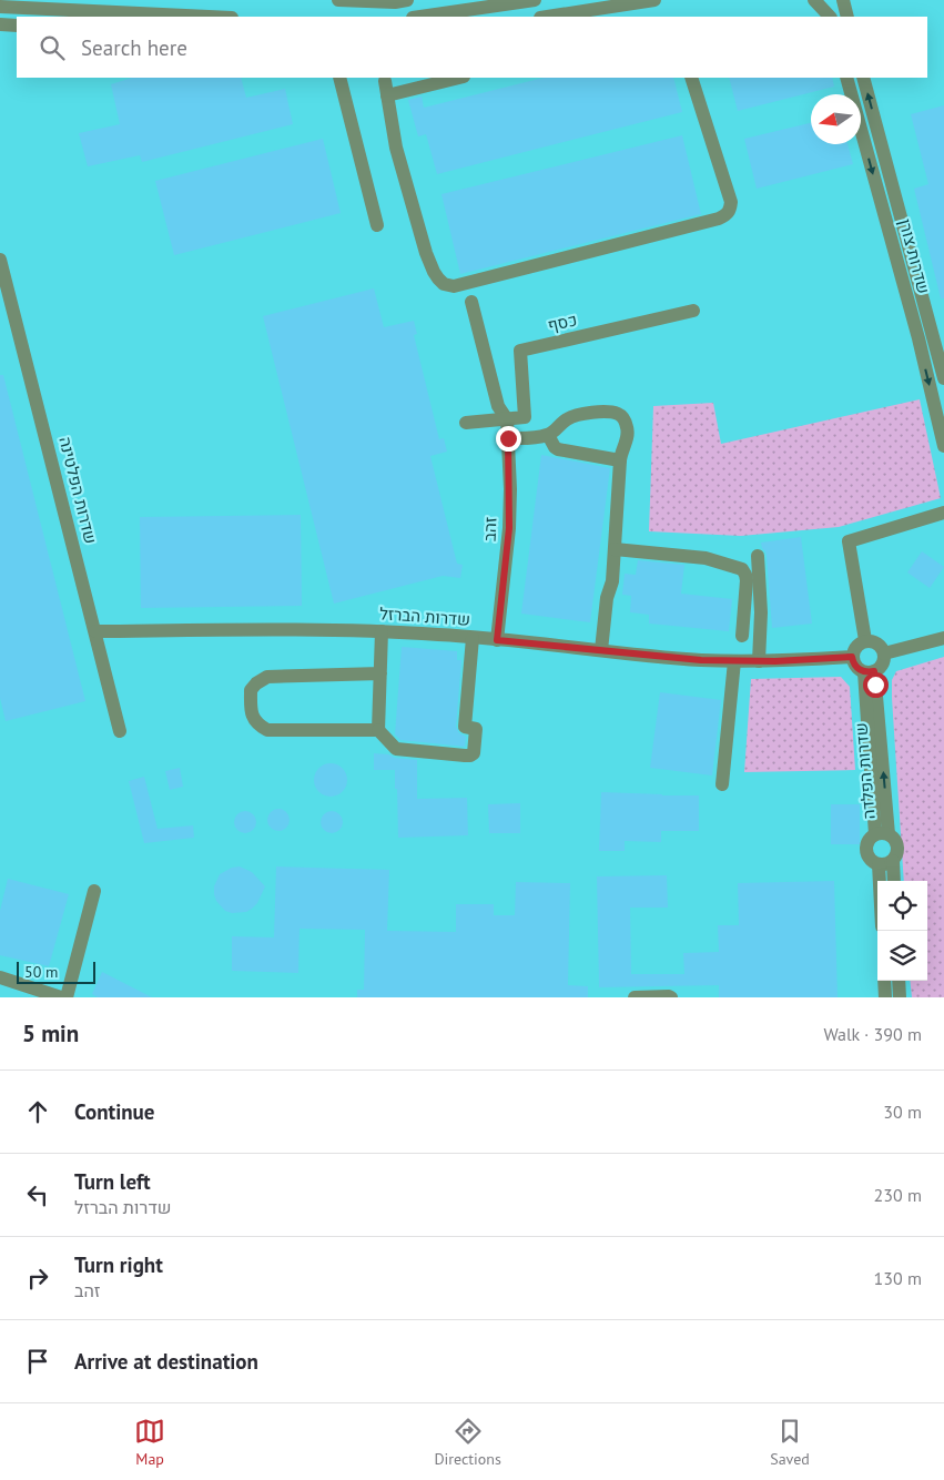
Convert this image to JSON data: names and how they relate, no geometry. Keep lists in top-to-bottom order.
{
  "streets": {
    "street": [
      "שדרות צורן",
      "כסף",
      "שדרות הפלטינה",
      "זהב",
      "שדרות הברזל",
      "שדרות הפלדה"
    ]
  },
  "crossings": [
    ["כסף", "זהב"],
    ["שדרות הפלטינה", "שדרות הברזל"],
    ["זהב", "שדרות הברזל"],
    ["שדרות הברזל", "שדרות הפלדה"]
  ],
  "scale_bar": "50 m",
  "north": "left",
  "page": {
    "search": "Search here",
    "scale": "50 m",
    "heading": ["5 min", "Walk · 390 m"],
    "list": [
      ["Continue", "30 m"],
      ["Turn left", "שדרות הברזל", "230 m"],
      ["Turn right", "זהב", "130 m"],
      "Arrive at destination"
    ],
    "nav": ["Map", "Directions", "Saved"]
  }
}
